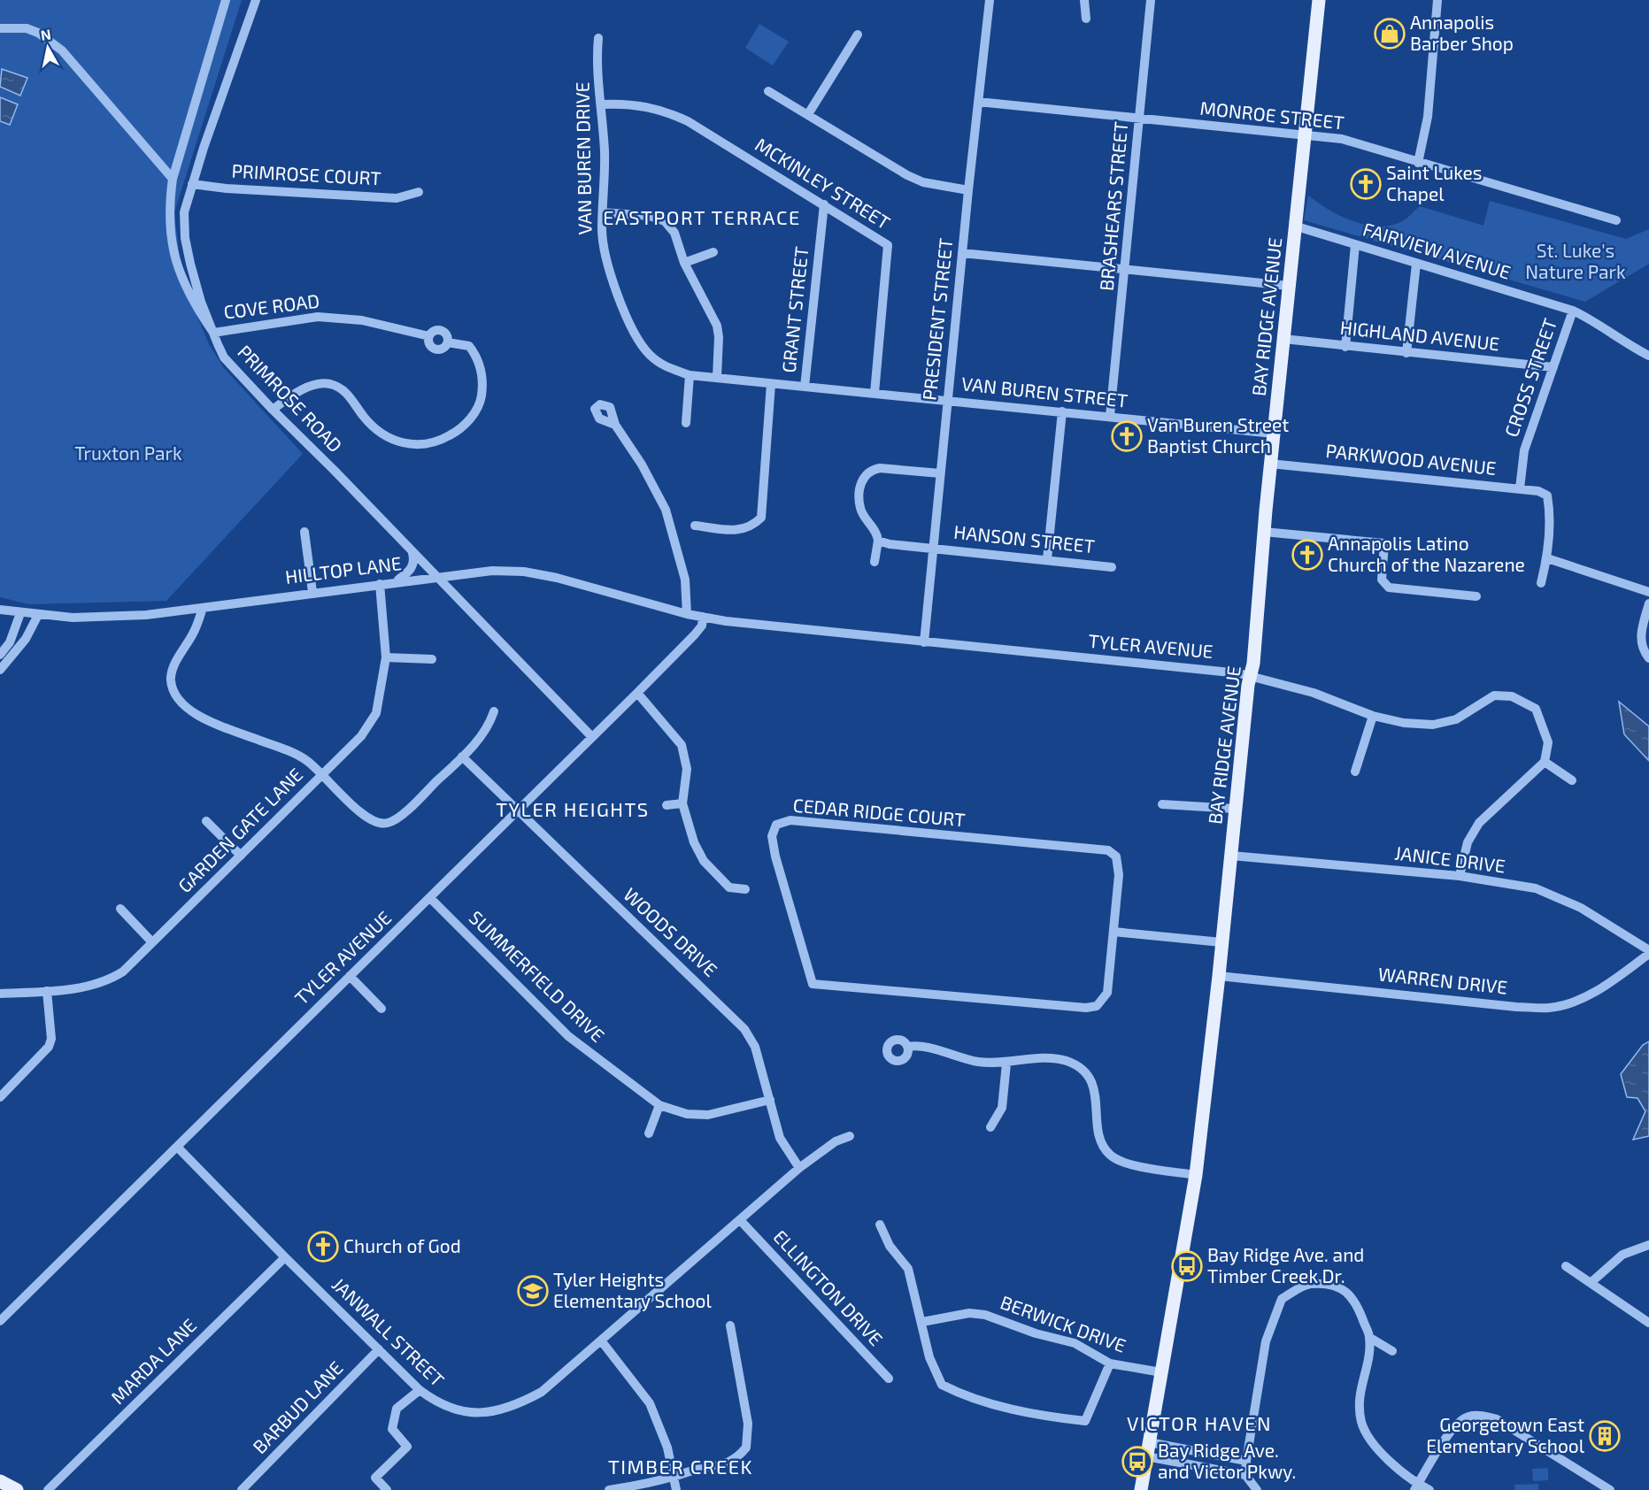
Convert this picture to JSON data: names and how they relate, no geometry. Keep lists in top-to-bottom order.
{
  "streets": {
    "main road": ["BAY RIDGE AVENUE"],
    "street": [
      "MONROE STREET",
      "VAN BUREN DRIVE",
      "PRIMROSE COURT",
      "MCKINLEY STREET",
      "BRASHEARS STREET",
      "FAIRVIEW AVENUE",
      "COVE ROAD",
      "GRANT STREET",
      "PRESIDENT STREET",
      "HIGHLAND AVENUE",
      "CROSS STREET",
      "VAN BUREN STREET",
      "PRIMROSE ROAD",
      "PARKWOOD AVENUE",
      "HANSON STREET",
      "HILLTOP LANE",
      "TYLER AVENUE",
      "CEDAR RIDGE COURT",
      "GARDEN GATE LANE",
      "JANICE DRIVE",
      "WOODS DRIVE",
      "SUMMERFIELD DRIVE",
      "WARREN DRIVE",
      "ELLINGTON DRIVE",
      "BERWICK DRIVE",
      "JANWALL STREET",
      "MARDA LANE",
      "BARBUD LANE"
    ]
  },
  "crossings": [
    ["MONROE STREET", "BRASHEARS STREET"],
    ["MONROE STREET", "BAY RIDGE AVENUE"],
    ["MONROE STREET", "PRESIDENT STREET"],
    ["VAN BUREN DRIVE", "MCKINLEY STREET"],
    ["VAN BUREN DRIVE", "VAN BUREN STREET"],
    ["PRIMROSE COURT", "PRIMROSE ROAD"],
    ["MCKINLEY STREET", "GRANT STREET"],
    ["MCKINLEY STREET", "VAN BUREN STREET"],
    ["BRASHEARS STREET", "VAN BUREN STREET"],
    ["FAIRVIEW AVENUE", "BAY RIDGE AVENUE"],
    ["FAIRVIEW AVENUE", "CROSS STREET"],
    ["COVE ROAD", "PRIMROSE ROAD"],
    ["GRANT STREET", "VAN BUREN STREET"],
    ["BAY RIDGE AVENUE", "HIGHLAND AVENUE"],
    ["BAY RIDGE AVENUE", "VAN BUREN STREET"],
    ["BAY RIDGE AVENUE", "PARKWOOD AVENUE"],
    ["BAY RIDGE AVENUE", "TYLER AVENUE"],
    ["BAY RIDGE AVENUE", "JANICE DRIVE"],
    ["BAY RIDGE AVENUE", "WARREN DRIVE"],
    ["BAY RIDGE AVENUE", "BERWICK DRIVE"],
    ["PRESIDENT STREET", "VAN BUREN STREET"],
    ["PRESIDENT STREET", "HANSON STREET"],
    ["PRESIDENT STREET", "TYLER AVENUE"],
    ["HIGHLAND AVENUE", "CROSS STREET"],
    ["CROSS STREET", "PARKWOOD AVENUE"],
    ["PRIMROSE ROAD", "HILLTOP LANE"],
    ["PRIMROSE ROAD", "TYLER AVENUE"],
    ["HILLTOP LANE", "TYLER AVENUE"],
    ["HILLTOP LANE", "GARDEN GATE LANE"],
    ["TYLER AVENUE", "WOODS DRIVE"],
    ["TYLER AVENUE", "SUMMERFIELD DRIVE"],
    ["TYLER AVENUE", "JANWALL STREET"],
    ["JANICE DRIVE", "WARREN DRIVE"],
    ["WOODS DRIVE", "SUMMERFIELD DRIVE"],
    ["WOODS DRIVE", "JANWALL STREET"],
    ["ELLINGTON DRIVE", "JANWALL STREET"],
    ["JANWALL STREET", "MARDA LANE"],
    ["JANWALL STREET", "BARBUD LANE"]
  ],
  "districts": [
    "EASTPORT TERRACE",
    "TYLER HEIGHTS",
    "VICTOR HAVEN",
    "TIMBER CREEK"
  ],
  "parks": ["St. Luke's Nature Park", "Truxton Park"],
  "places": {
    "shop": ["Annapolis Barber Shop"],
    "church": [
      "Saint Lukes Chapel",
      "Van Buren Street Baptist Church",
      "Annapolis Latino Church of the Nazarene",
      "Church of God"
    ],
    "bus stop": ["Bay Ridge Ave. and Timber Creek Dr.", "Bay Ridge Ave. and Victor Pkwy."],
    "school or university": ["Tyler Heights Elementary School"],
    "building": ["Georgetown East Elementary School"]
  },
  "north": "top"
}
